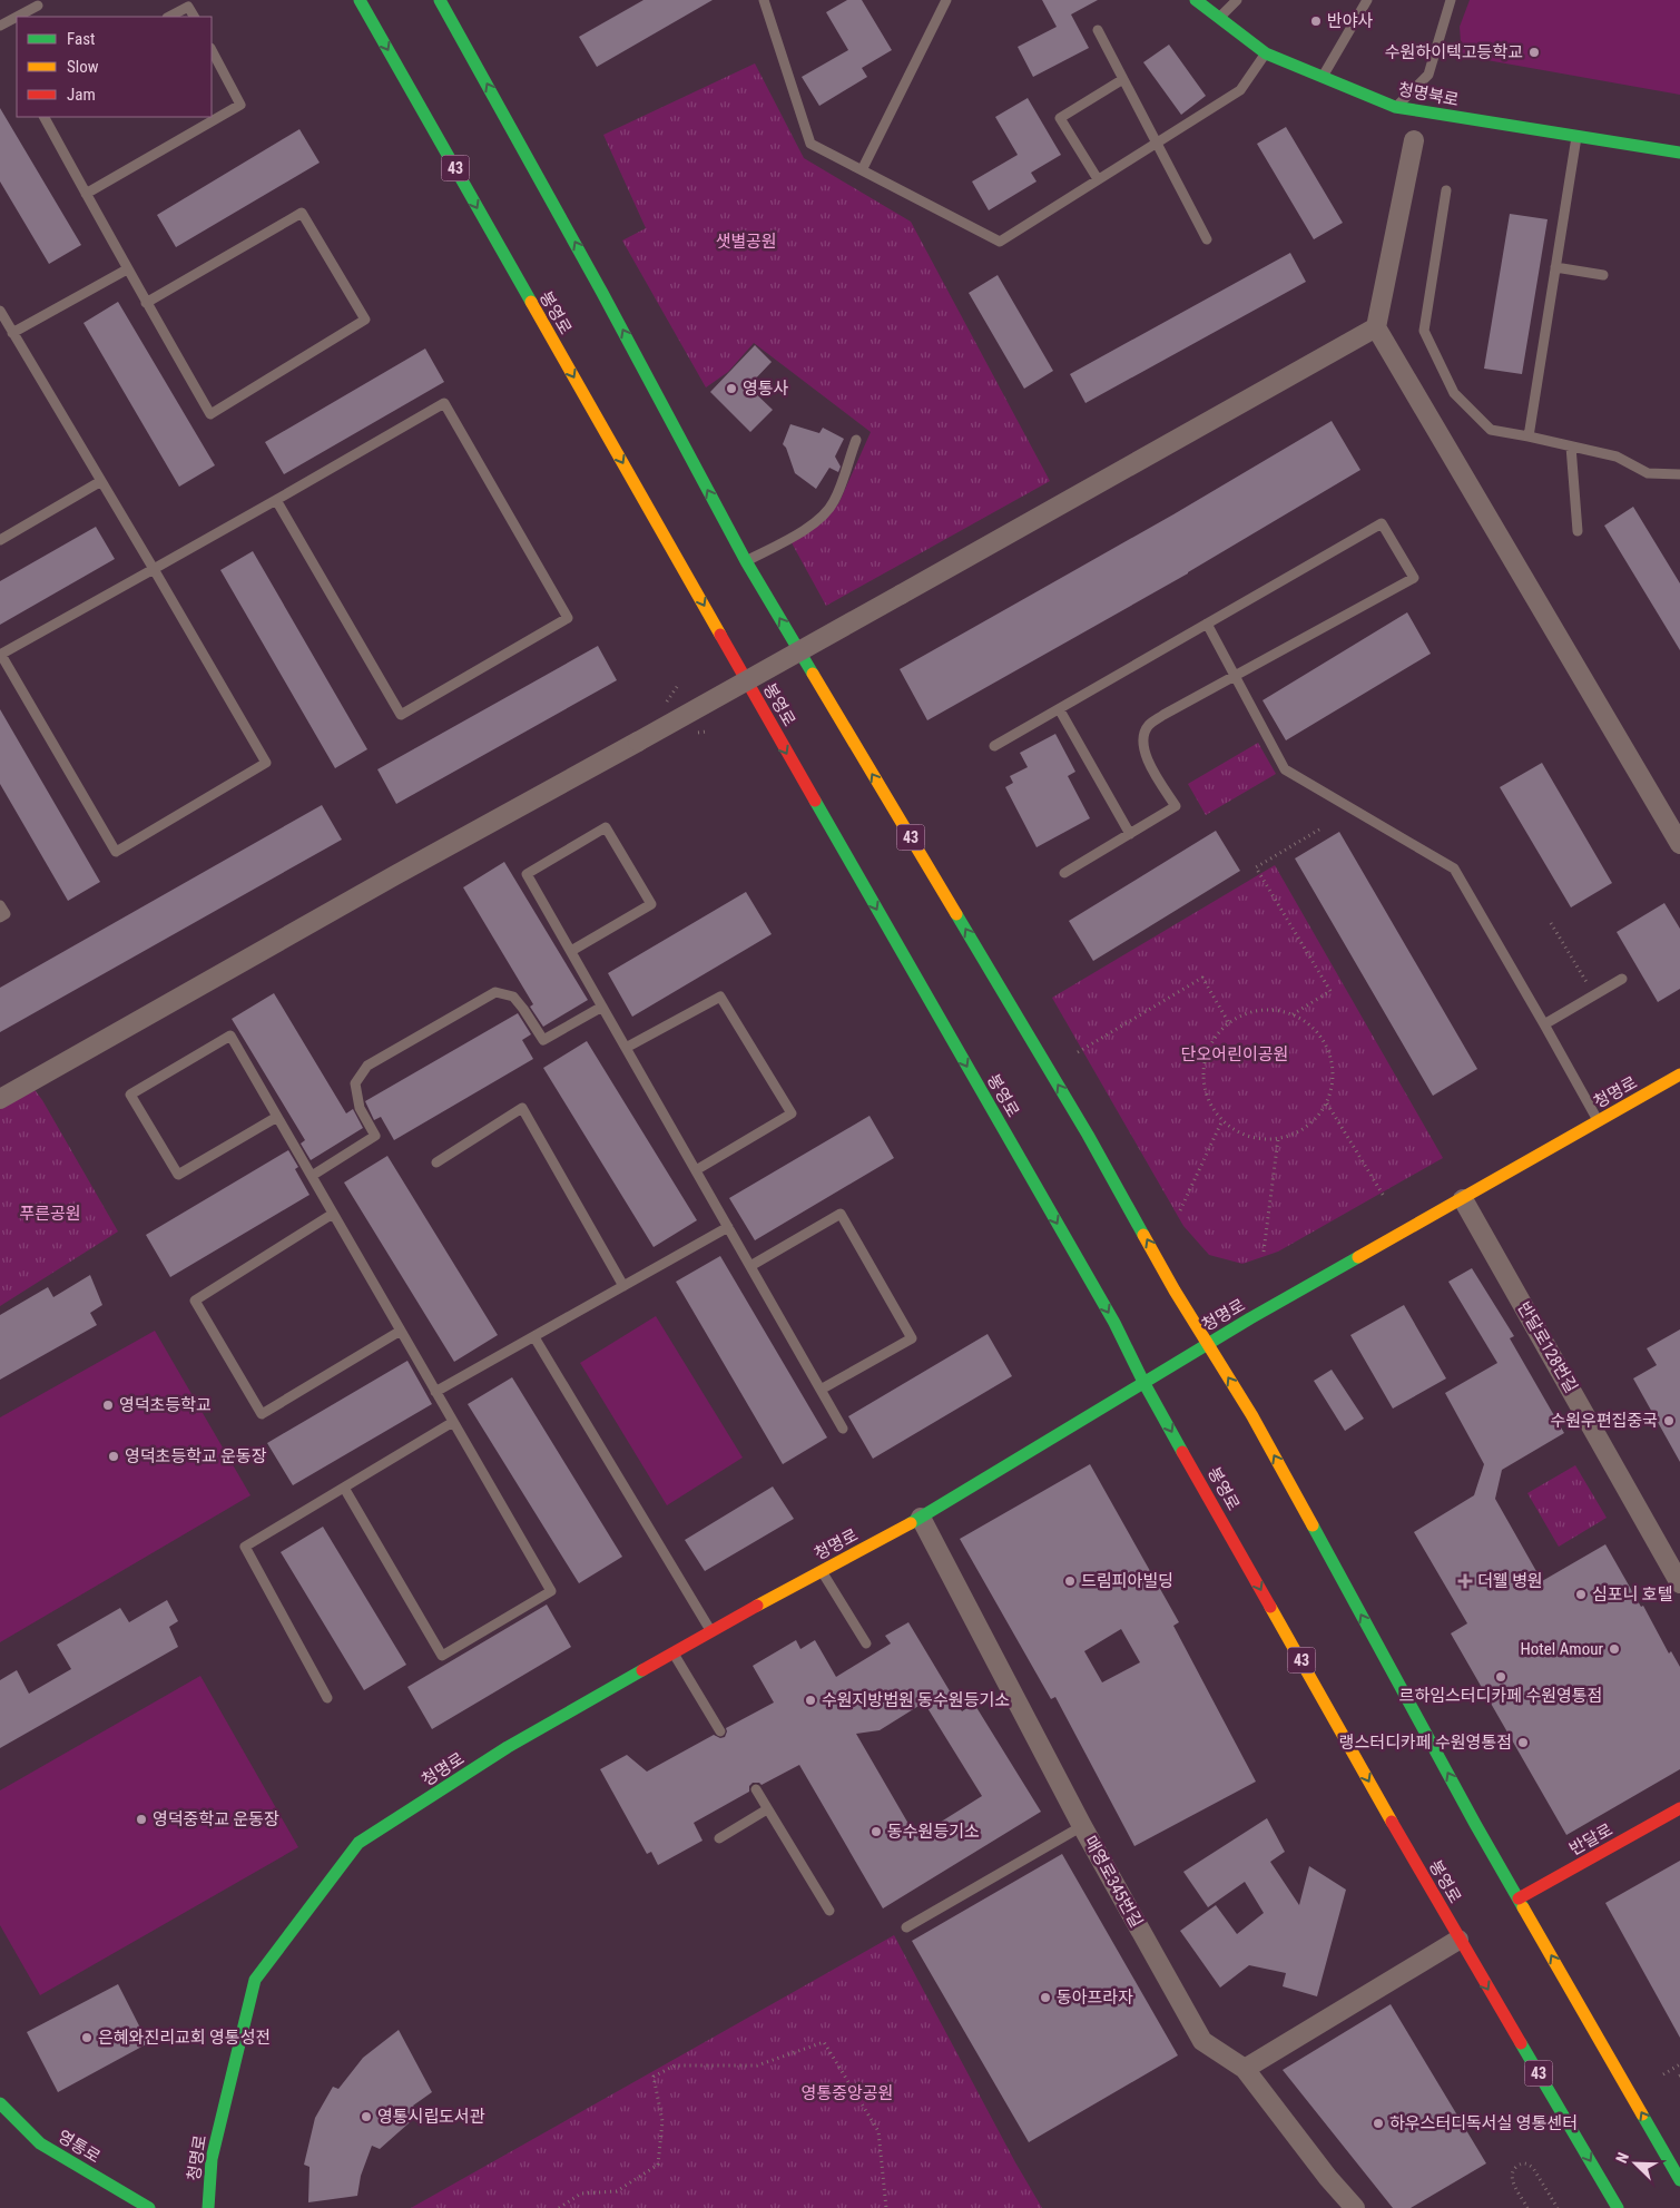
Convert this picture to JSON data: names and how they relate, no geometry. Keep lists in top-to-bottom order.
{
  "streets": {
    "main road": [
      "청명북로",
      "43",
      "봉영로",
      "청명로",
      "반달로",
      "영통로"
    ],
    "street": ["반달로128번길", "매영로345번길"]
  },
  "crossings": [
    ["43", "청명로"],
    ["43", "반달로"],
    ["봉영로", "청명로"],
    ["청명로", "반달로128번길"],
    ["청명로", "매영로345번길"]
  ],
  "parks": [
    "샛별공원",
    "단오어린이공원",
    "푸른공원",
    "영통중앙공원"
  ],
  "places": {
    "other": [
      "반야사",
      "수원하이텍고등학교",
      "영통사",
      "영덕초등학교",
      "수원우편집중국",
      "영덕초등학교 운동장",
      "드림피아빌딩",
      "심포니 호텔",
      "Hotel Amour",
      "르하임스터디카페 수원영통점",
      "수원지방법원 동수원등기소",
      "랭스터디카페 수원영통점",
      "영덕중학교 운동장",
      "동수원등기소",
      "동아프라자",
      "은혜와진리교회 영통성전",
      "영통시립도서관",
      "하우스터디독서실 영통센터"
    ],
    "health": ["더웰 병원"]
  },
  "legend": ["Fast", "Slow", "Jam"],
  "north": "top left"
}
